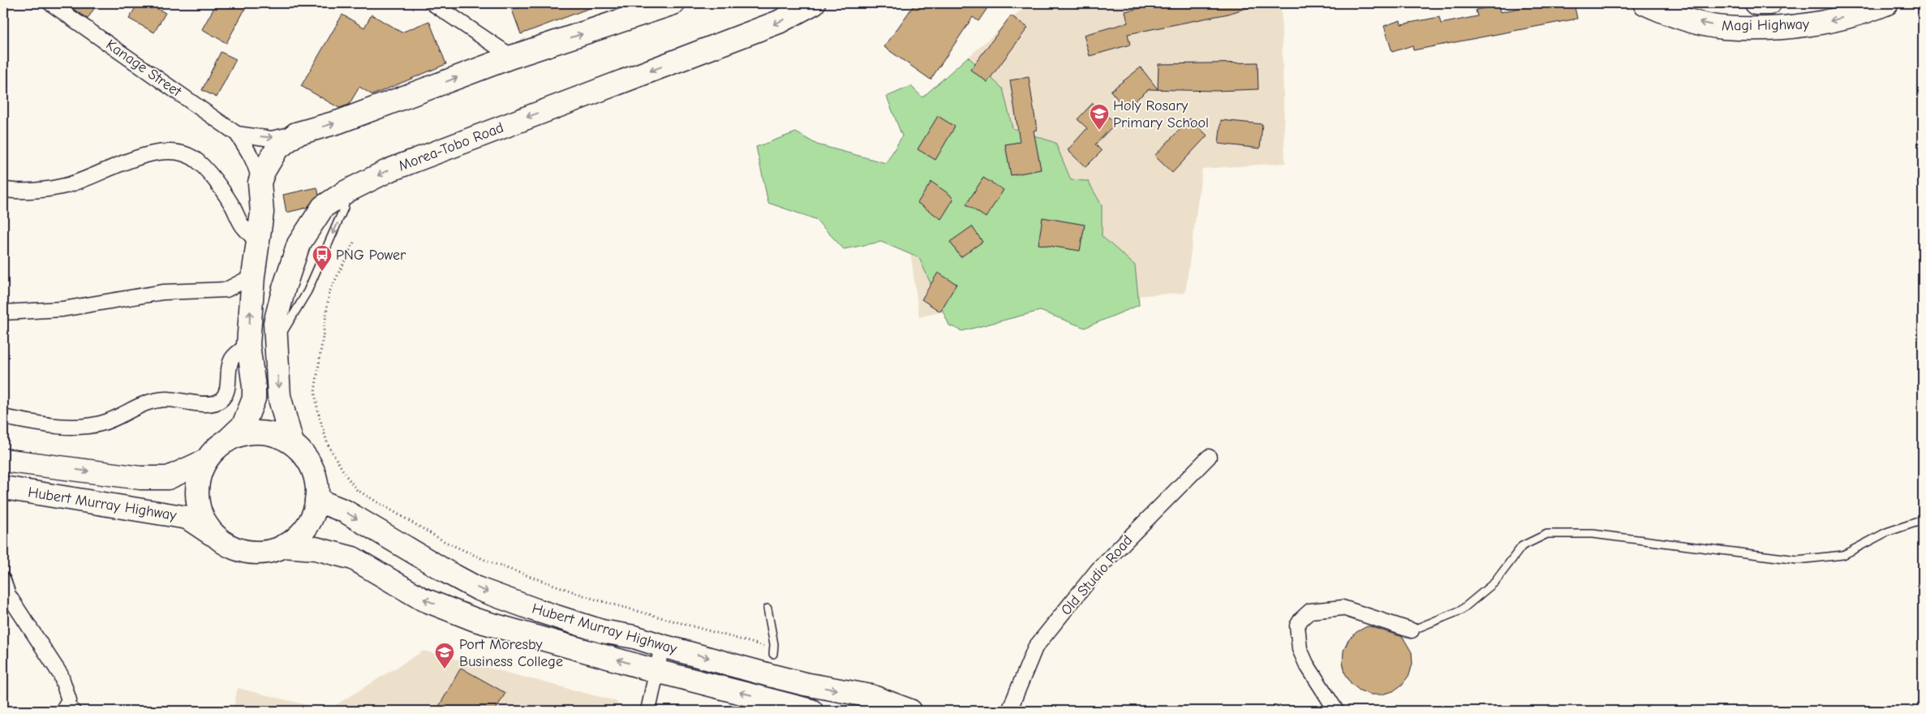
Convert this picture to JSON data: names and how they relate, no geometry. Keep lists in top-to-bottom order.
{
  "streets": {
    "highway": ["Magi Highway", "Morea-Tobo Road", "Hubert Murray Highway"],
    "street": ["Kanage Street", "Old Studio Road"]
  },
  "crossings": [
    ["Morea-Tobo Road", "Hubert Murray Highway"]
  ],
  "one_way": ["Magi Highway"],
  "places": {
    "school or university": ["Holy Rosary Primary School", "Port Moresby Business College"],
    "bus stop": ["PNG Power"]
  }
}
